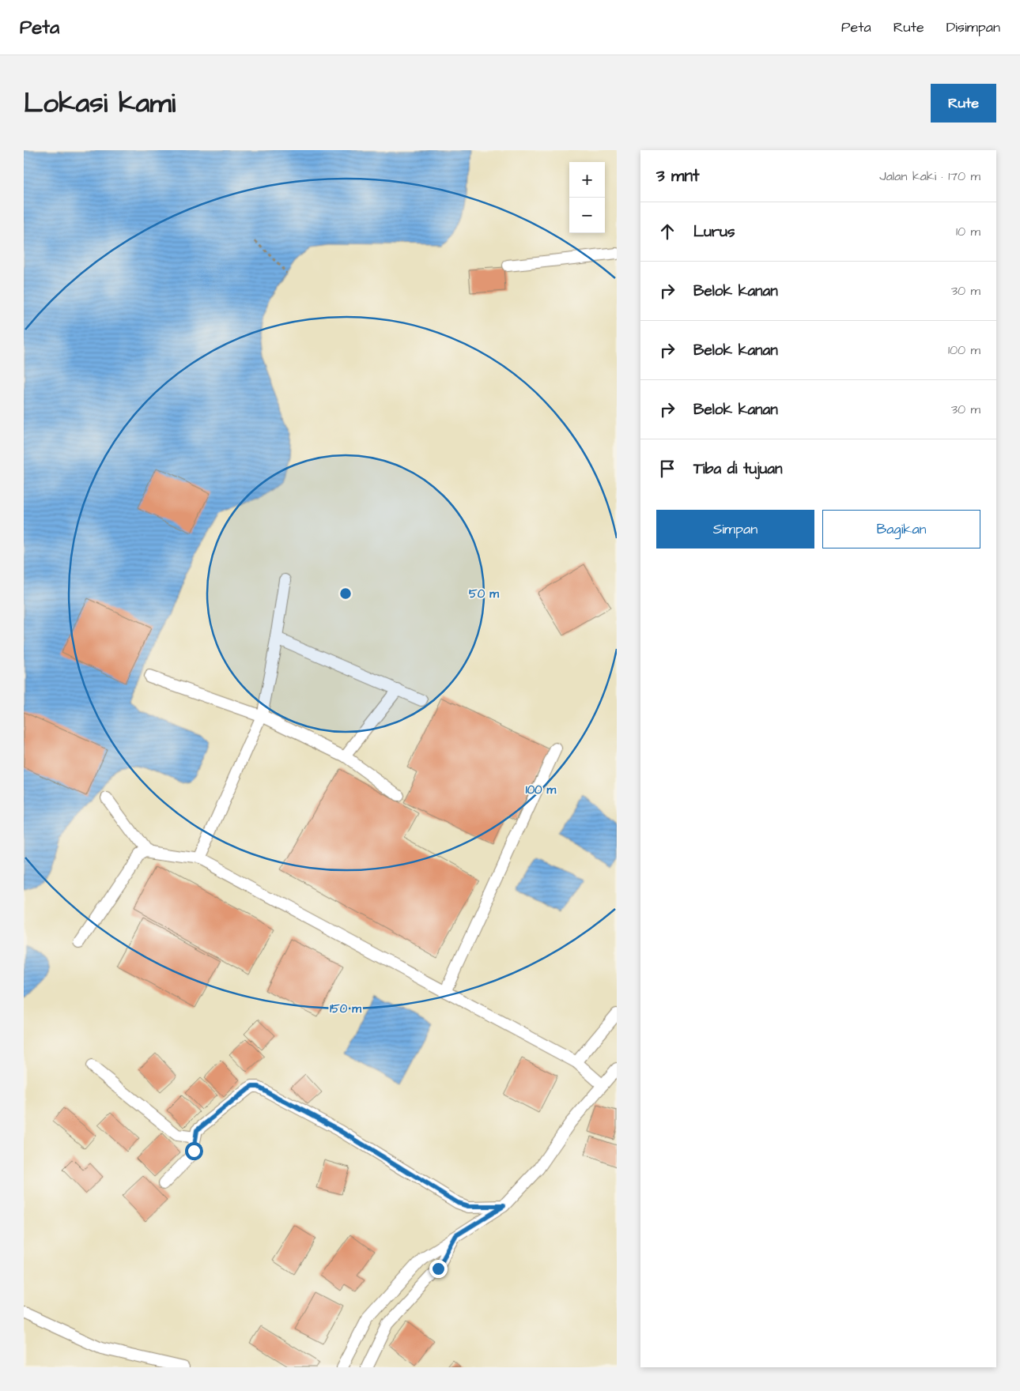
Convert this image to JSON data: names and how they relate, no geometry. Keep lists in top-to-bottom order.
{
  "page": {
    "header": "Peta",
    "nav": ["Peta", "Rute", "Disimpan"],
    "title": "Lokasi kami",
    "buttons": [
      "Rute",
      ["Simpan", "Bagikan"]
    ],
    "heading": ["3 mnt", "Jalan kaki · 170 m"],
    "map_buttons": ["+", "−"],
    "list": [
      ["Lurus", "10 m"],
      ["Belok kanan", "30 m"],
      ["Belok kanan", "100 m"],
      ["Belok kanan", "30 m"],
      "Tiba di tujuan"
    ]
  },
  "rings": ["50 m", "100 m", "150 m"]
}
